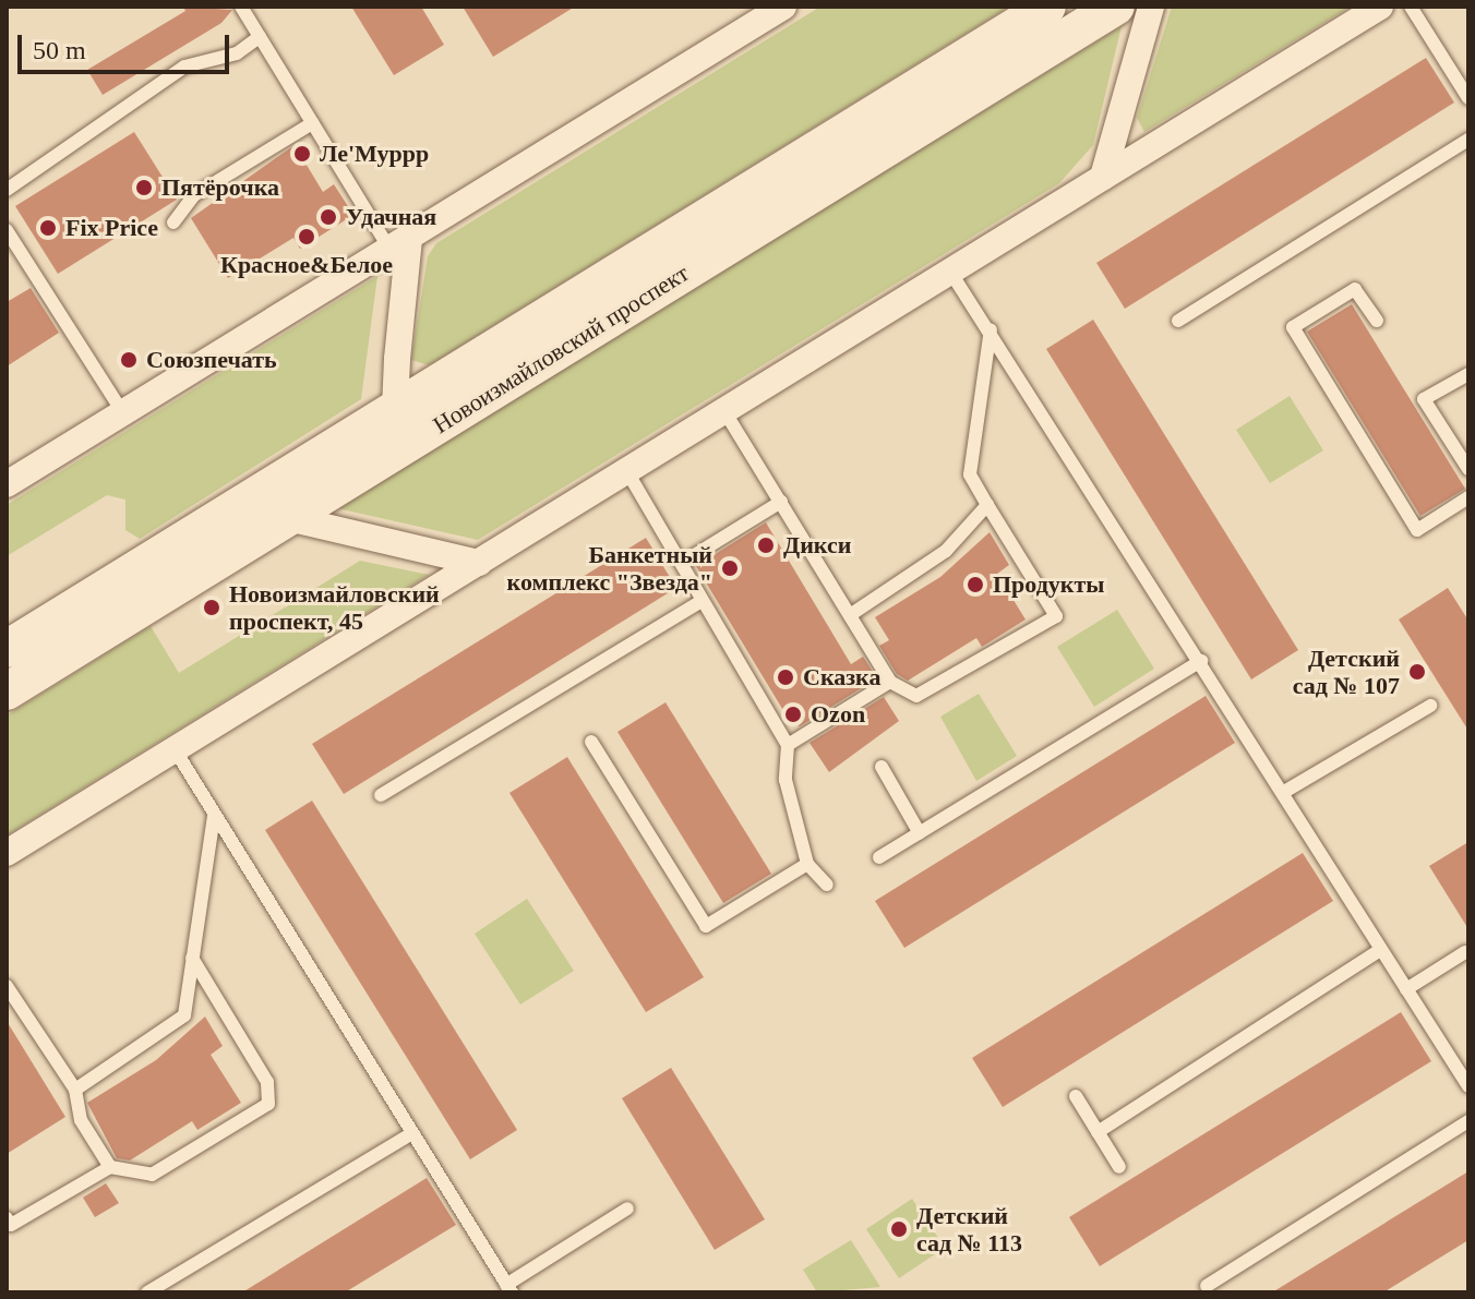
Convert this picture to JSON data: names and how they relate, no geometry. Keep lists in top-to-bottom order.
{
  "streets": {
    "street": ["Новоизмайловский проспект"]
  },
  "places": [
    "Ле'Муррр",
    "Пятёрочка",
    "Удачная",
    "Fix Price",
    "Красное&Белое",
    "Союзпечать",
    "Дикси",
    "Банкетный комплекс \"Звезда\"",
    "Продукты",
    "Новоизмайловский проспект, 45",
    "Детский сад № 107",
    "Сказка",
    "Ozon",
    "Детский сад № 113"
  ],
  "scale_bar": "50 m"
}
